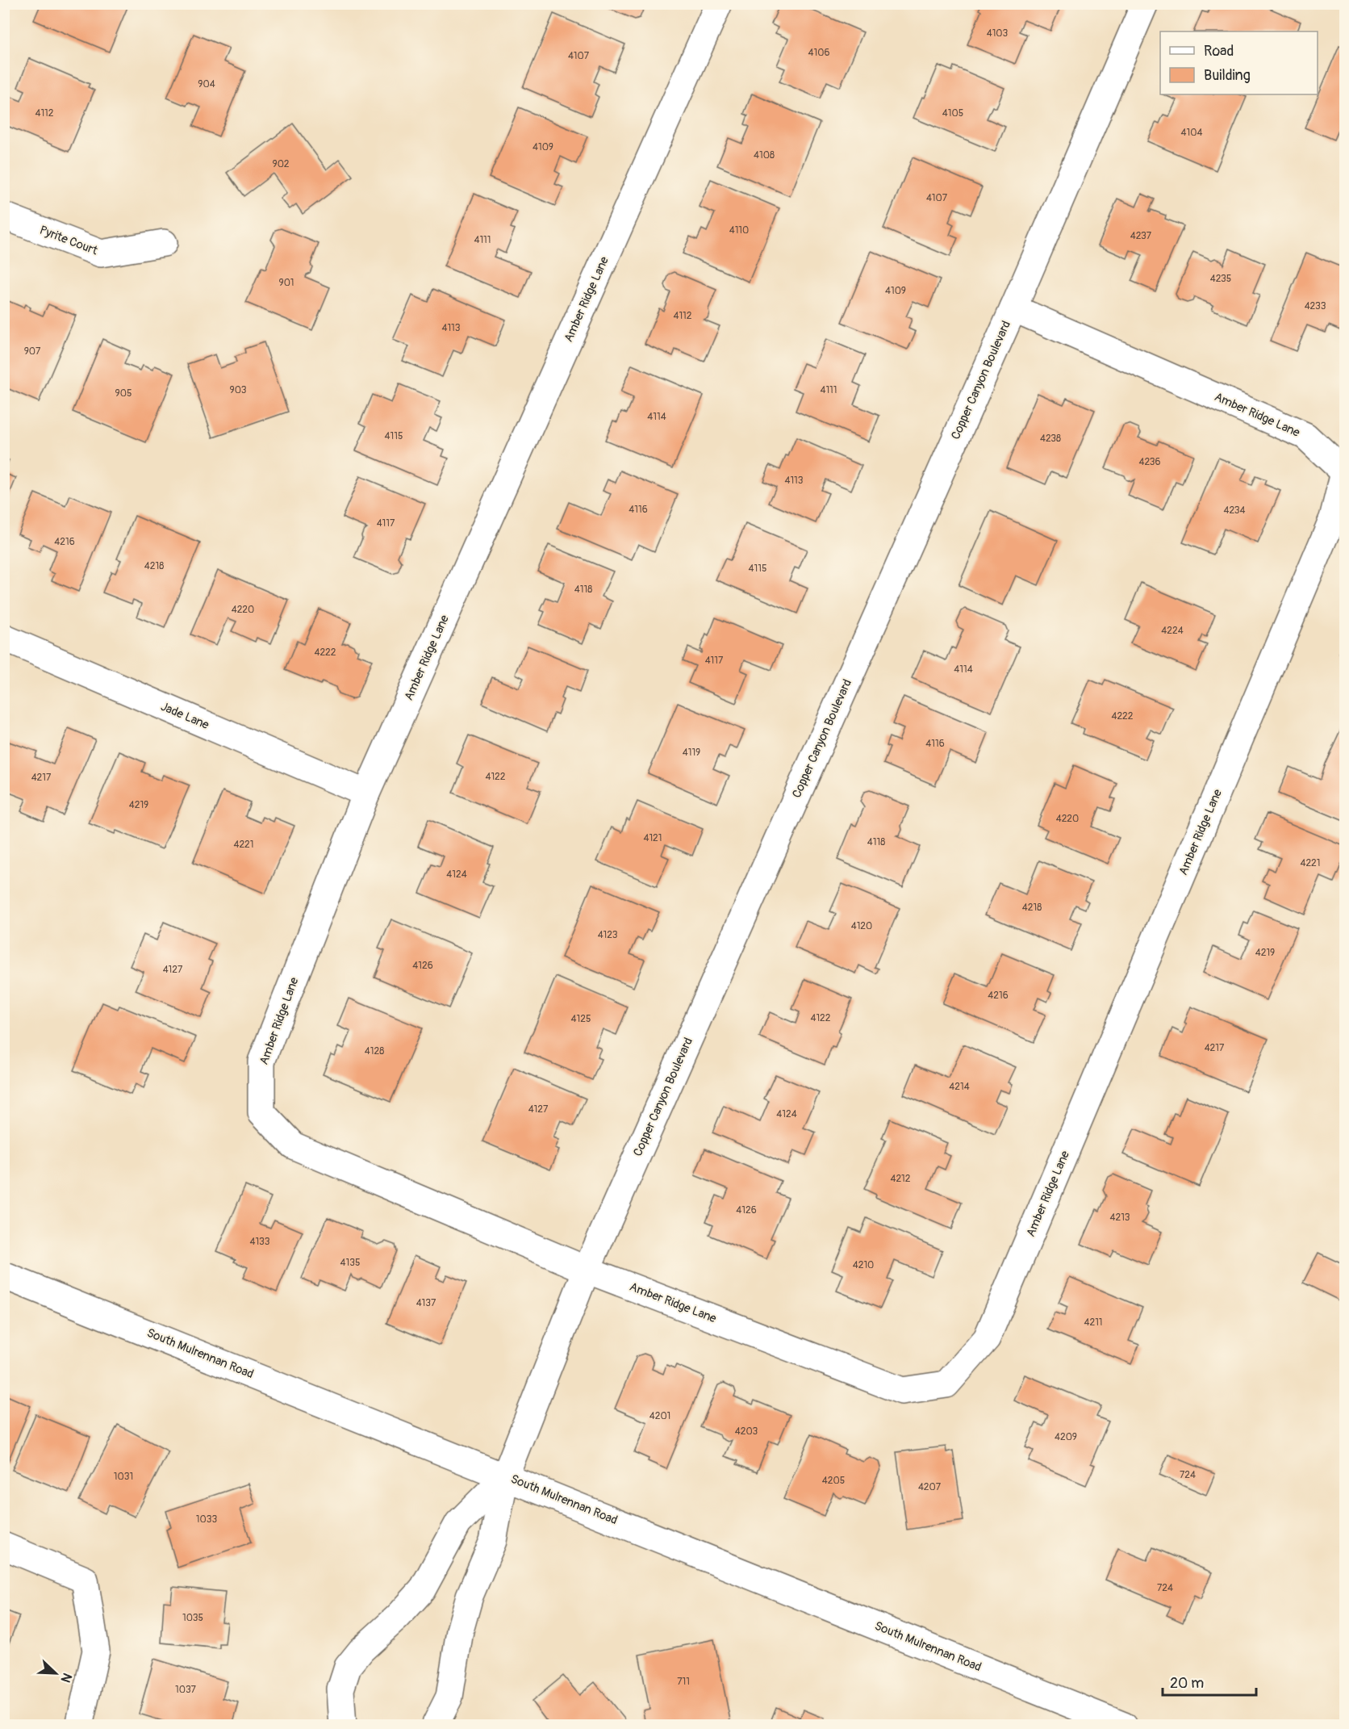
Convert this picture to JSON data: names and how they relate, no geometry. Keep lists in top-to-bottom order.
{
  "streets": {
    "street": [
      "Pyrite Court",
      "Amber Ridge Lane",
      "Copper Canyon Boulevard",
      "Jade Lane",
      "South Mulrennan Road"
    ]
  },
  "crossings": [
    ["Amber Ridge Lane", "Copper Canyon Boulevard"],
    ["Amber Ridge Lane", "Jade Lane"],
    ["Copper Canyon Boulevard", "South Mulrennan Road"]
  ],
  "house_numbers": [
    "4103",
    "4106",
    "4107",
    "904",
    "4112",
    "4105",
    "4104",
    "4109",
    "4108",
    "902",
    "4107",
    "4110",
    "4237",
    "4111",
    "4235",
    "901",
    "4109",
    "4233",
    "4112",
    "4113",
    "907",
    "903",
    "4111",
    "905",
    "4114",
    "4115",
    "4238",
    "4236",
    "4113",
    "4116",
    "4234",
    "4117",
    "4216",
    "4218",
    "4115",
    "4118",
    "4220",
    "4224",
    "4222",
    "4117",
    "4114",
    "4222",
    "4116",
    "4119",
    "4122",
    "4217",
    "4219",
    "4220",
    "4121",
    "4118",
    "4221",
    "4221",
    "4124",
    "4218",
    "4120",
    "4123",
    "4219",
    "4126",
    "4127",
    "4216",
    "4122",
    "4125",
    "4217",
    "4128",
    "4214",
    "4127",
    "4124",
    "4212",
    "4126",
    "4213",
    "4133",
    "4135",
    "4210",
    "4137",
    "4211",
    "4201",
    "4203",
    "4209",
    "724",
    "1031",
    "4205",
    "4207",
    "1033",
    "724",
    "1035",
    "711",
    "1037"
  ],
  "legend": ["Road", "Building"],
  "scale_bar": "20 m",
  "north": "bottom right"
}
